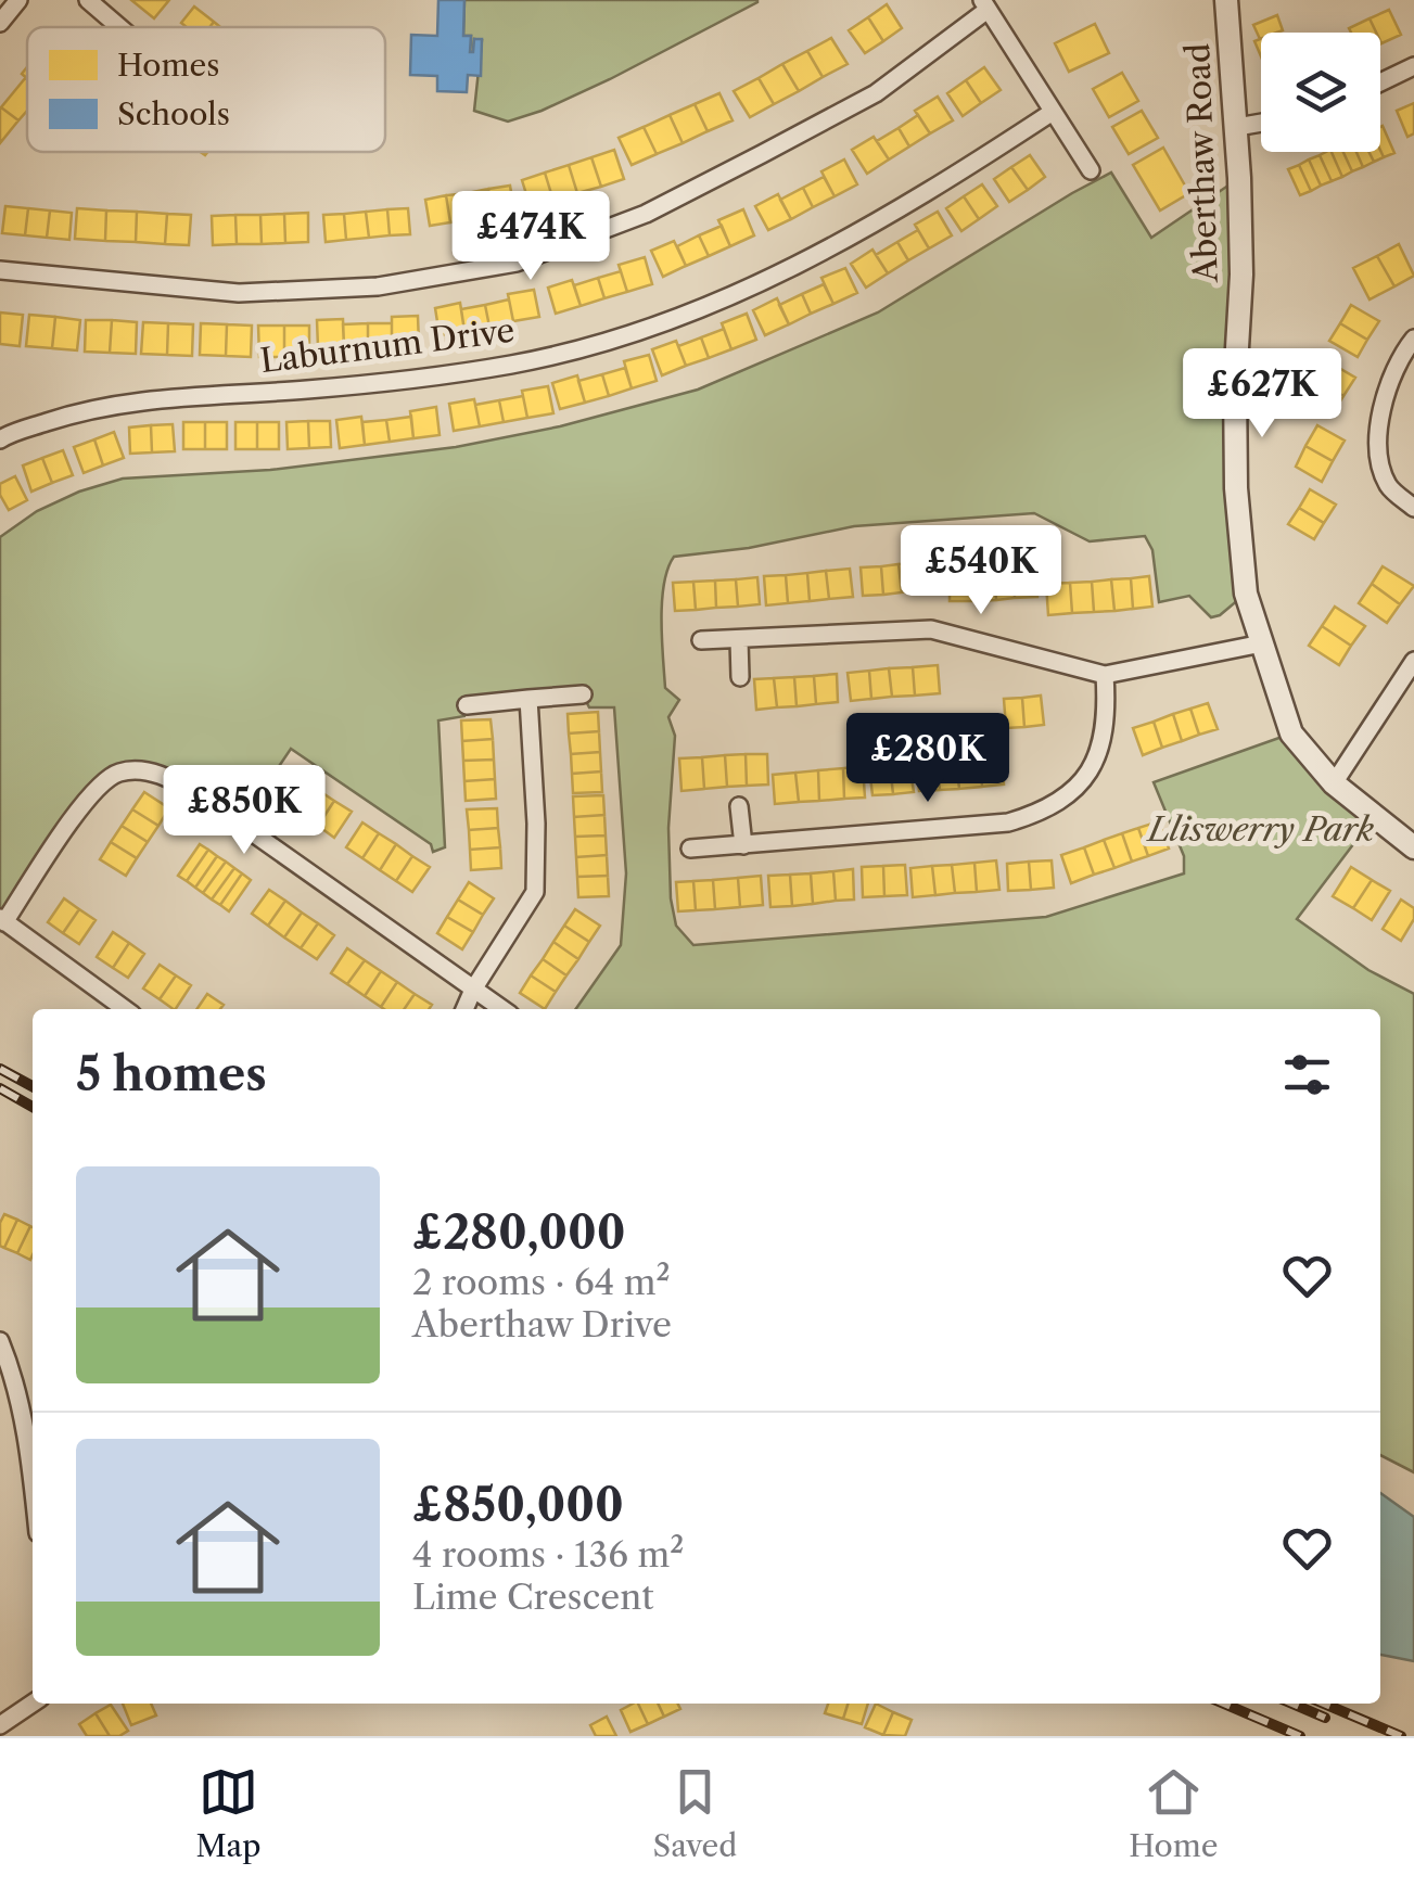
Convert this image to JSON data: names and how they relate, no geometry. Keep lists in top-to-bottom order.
{
  "streets": {
    "street": ["Aberthaw Road", "Laburnum Drive"]
  },
  "parks": ["Lliswerry Park"],
  "legend": ["Homes", "Schools"],
  "page": {
    "price": [
      "£474K",
      "£627K",
      "£540K",
      "£280K",
      "£850K"
    ],
    "heading": "5 homes",
    "list": [
      {
        "name": "£280,000",
        "note": "2 rooms · 64 m² · Aberthaw Drive"
      },
      {
        "name": "£850,000",
        "note": "4 rooms · 136 m² · Lime Crescent"
      }
    ],
    "tabs": ["Map", "Saved", "Home"]
  }
}
